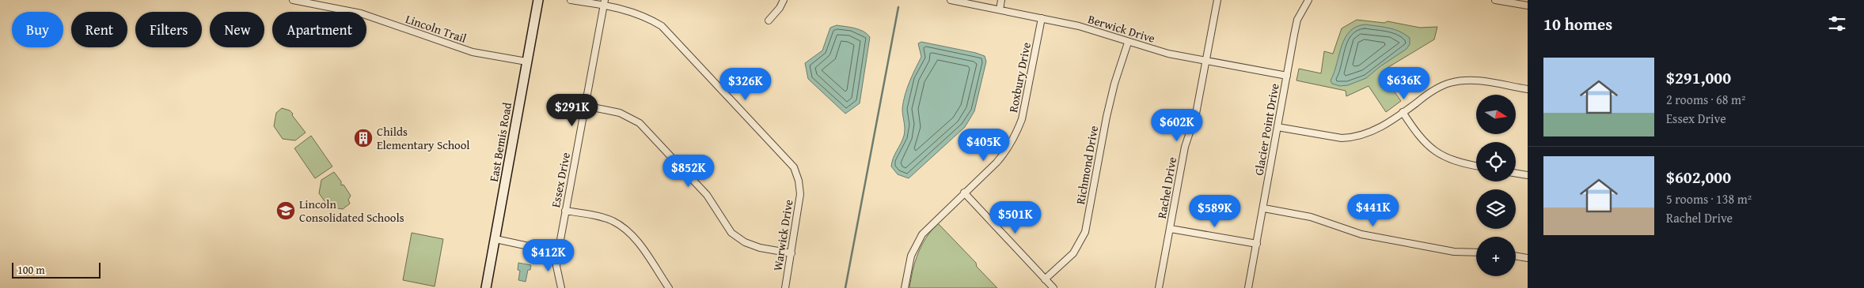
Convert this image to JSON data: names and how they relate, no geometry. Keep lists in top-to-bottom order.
{
  "streets": {
    "street": [
      "Lincoln Trail",
      "Berwick Drive",
      "Roxbury Drive",
      "Glacier Point Drive",
      "East Bemis Road",
      "Richmond Drive",
      "Essex Drive",
      "Rachel Drive",
      "Warwick Drive"
    ]
  },
  "crossings": [
    ["Lincoln Trail", "East Bemis Road"],
    ["Berwick Drive", "Roxbury Drive"],
    ["Berwick Drive", "Glacier Point Drive"],
    ["Berwick Drive", "Richmond Drive"],
    ["Berwick Drive", "Rachel Drive"],
    ["Essex Drive", "Warwick Drive"]
  ],
  "places": {
    "building": ["Childs Elementary School"],
    "school or university": ["Lincoln Consolidated Schools"]
  },
  "scale_bar": "100 m",
  "north": "right",
  "page": {
    "heading": "10 homes",
    "chip": [
      "Buy",
      "Rent",
      "Filters",
      "New",
      "Apartment"
    ],
    "list": [
      {
        "name": "$291,000",
        "note": "2 rooms · 68 m² · Essex Drive"
      },
      {
        "name": "$602,000",
        "note": "5 rooms · 138 m² · Rachel Drive"
      }
    ],
    "price": [
      "$636K",
      "$326K",
      "$291K",
      "$602K",
      "$405K",
      "$852K",
      "$441K",
      "$589K",
      "$501K",
      "$412K"
    ],
    "map_buttons": "+",
    "scale": "100 m"
  }
}
